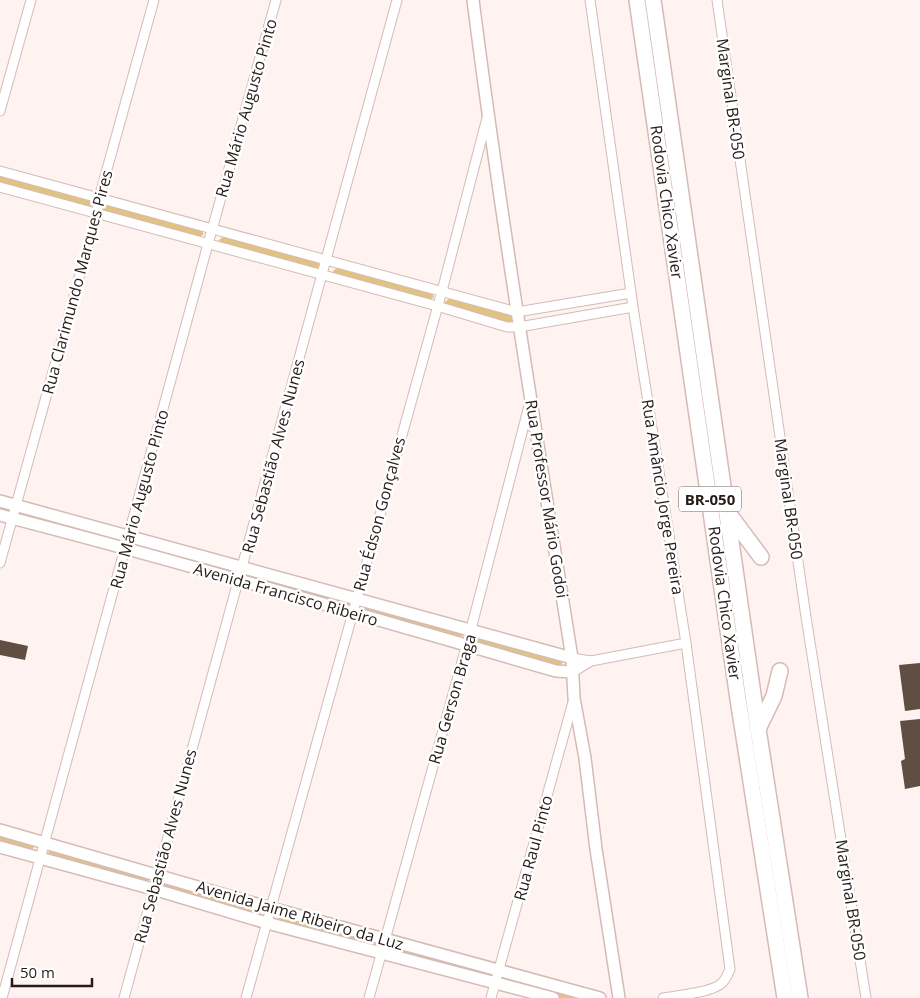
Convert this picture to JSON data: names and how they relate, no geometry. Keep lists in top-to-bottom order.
{
  "streets": {
    "highway": ["Rodovia Chico Xavier", "BR-050"],
    "street": [
      "Marginal BR-050",
      "Rua Mário Augusto Pinto",
      "Rua Clarimundo Marques Pires",
      "Rua Sebastião Alves Nunes",
      "Rua Amâncio Jorge Pereira",
      "Rua Professor Mário Godoi",
      "Rua Édson Gonçalves",
      "Avenida Francisco Ribeiro",
      "Rua Gerson Braga",
      "Rua Raul Pinto",
      "Avenida Jaime Ribeiro da Luz"
    ]
  },
  "crossings": [
    ["Rua Mário Augusto Pinto", "Avenida Francisco Ribeiro"],
    ["Rua Mário Augusto Pinto", "Avenida Jaime Ribeiro da Luz"],
    ["Rua Clarimundo Marques Pires", "Avenida Francisco Ribeiro"],
    ["Rua Sebastião Alves Nunes", "Avenida Francisco Ribeiro"],
    ["Rua Sebastião Alves Nunes", "Avenida Jaime Ribeiro da Luz"],
    ["Rua Professor Mário Godoi", "Rua Édson Gonçalves"],
    ["Rua Professor Mário Godoi", "Avenida Francisco Ribeiro"],
    ["Rua Professor Mário Godoi", "Rua Gerson Braga"],
    ["Rua Professor Mário Godoi", "Rua Raul Pinto"],
    ["Rua Édson Gonçalves", "Avenida Francisco Ribeiro"],
    ["Rua Édson Gonçalves", "Avenida Jaime Ribeiro da Luz"],
    ["Avenida Francisco Ribeiro", "Rua Gerson Braga"],
    ["Rua Gerson Braga", "Avenida Jaime Ribeiro da Luz"],
    ["Rua Raul Pinto", "Avenida Jaime Ribeiro da Luz"]
  ],
  "scale_bar": "50 m"
}
